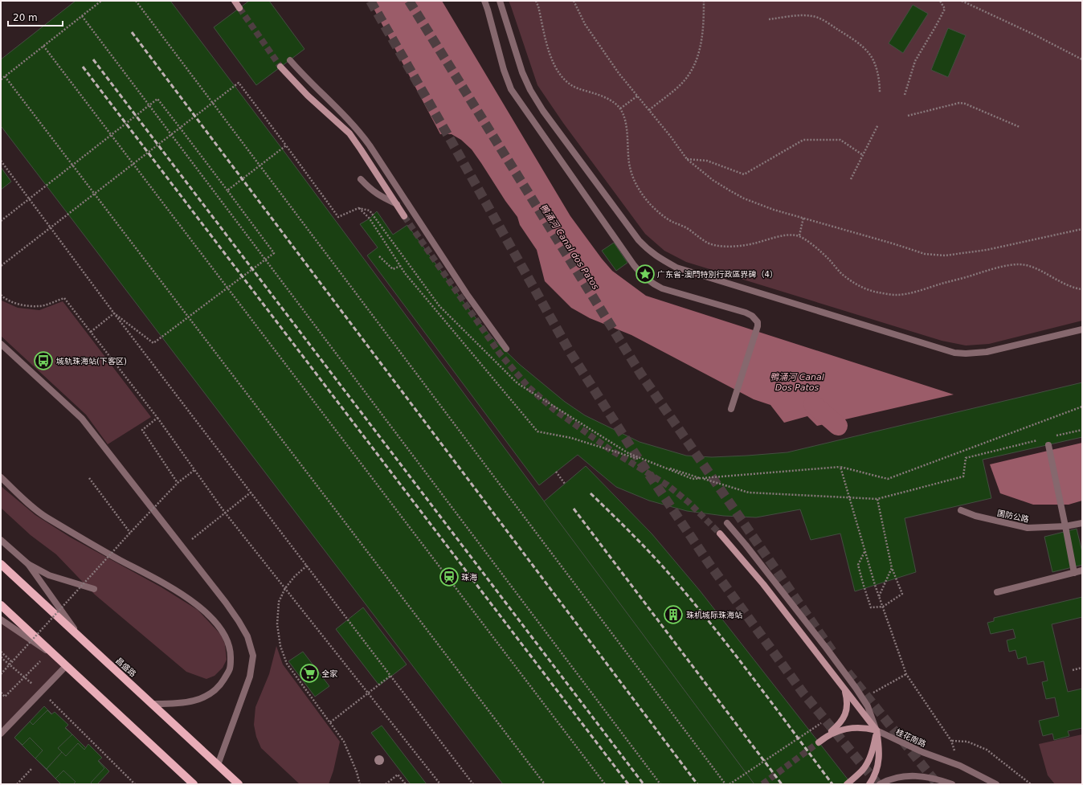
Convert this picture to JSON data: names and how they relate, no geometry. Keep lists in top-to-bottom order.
{
  "streets": {
    "main road": ["昌盛路", "桂花南路"],
    "street": ["国防公路"]
  },
  "water": ["鴨涌河 Canal dos Patos", "鴨涌河 Canal Dos Patos"],
  "places": {
    "place": ["广东省-澳門特別行政區界碑（4）"],
    "bus stop": ["城轨珠海站(下客区)"],
    "station": ["珠海"],
    "building": ["珠机城际珠海站"],
    "supermarket": ["全家"]
  },
  "scale_bar": "20 m"
}
